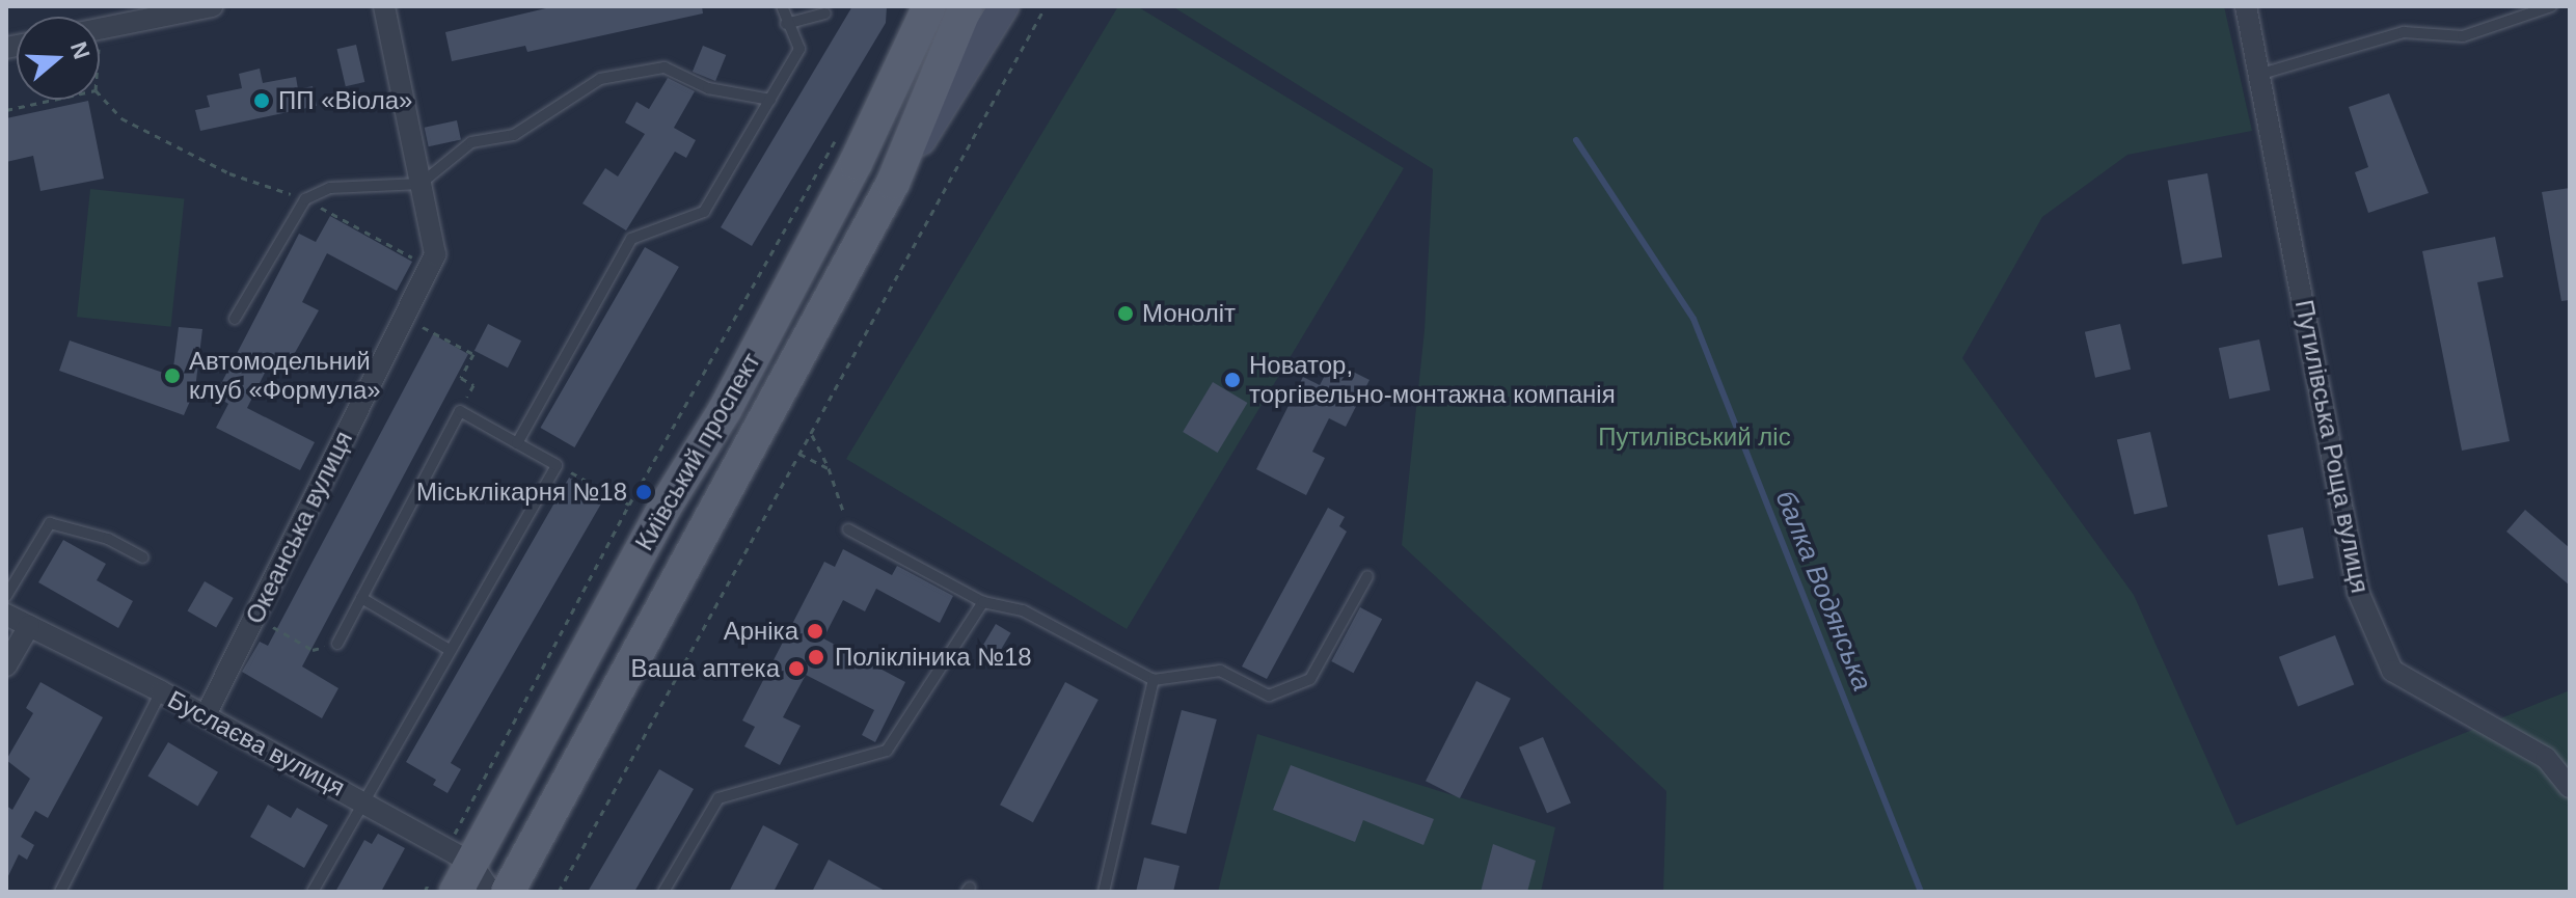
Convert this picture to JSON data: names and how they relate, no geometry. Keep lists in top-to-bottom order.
{
  "streets": {
    "main road": ["Київський проспект"],
    "street": ["Путилівська Роща вулиця", "Океанська вулиця", "Буслаєва вулиця"]
  },
  "crossings": [
    ["Київський проспект", "Буслаєва вулиця"],
    ["Океанська вулиця", "Буслаєва вулиця"]
  ],
  "water": ["балка Водянська"],
  "parks": ["Путилівський ліс"],
  "places": [
    "ПП «Віола»",
    "Моноліт",
    "Автомодельний клуб «Формула»",
    "Новатор, торгівельно-монтажна компанія",
    "Міськлікарня №18",
    "Арніка",
    "Полікліника №18",
    "Ваша аптека"
  ],
  "north": "right"
}
